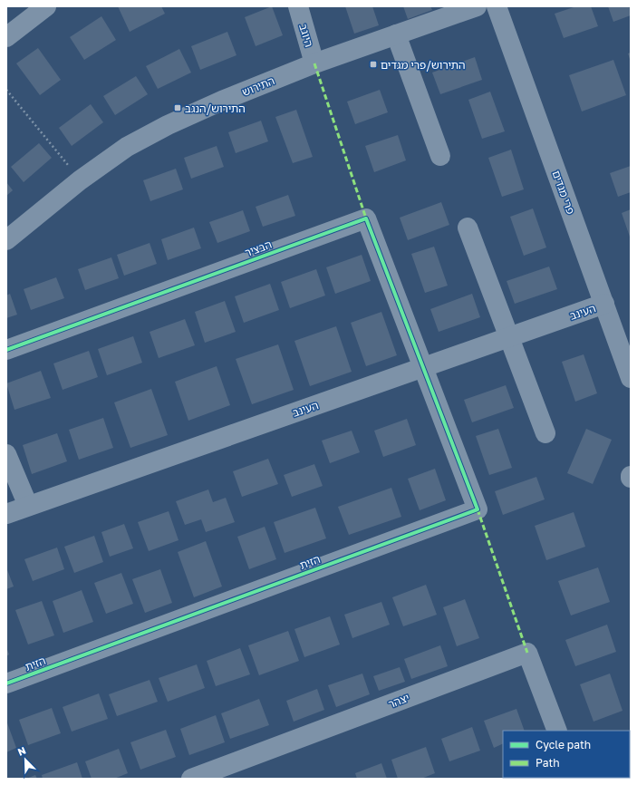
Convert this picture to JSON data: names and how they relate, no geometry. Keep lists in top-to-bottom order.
{
  "streets": {
    "street": [
      "היוגב",
      "התירוש",
      "פרי מגדים",
      "הבציר",
      "העינב",
      "הזית",
      "יצהר"
    ]
  },
  "crossings": [
    ["היוגב", "התירוש"],
    ["פרי מגדים", "העינב"],
    ["הבציר", "העינב"],
    ["הבציר", "הזית"],
    ["העינב", "הזית"]
  ],
  "places": {
    "transit": ["התירוש/פרי מגדים", "התירוש/הנגב"]
  },
  "legend": ["Cycle path", "Path"],
  "north": "top left"
}
